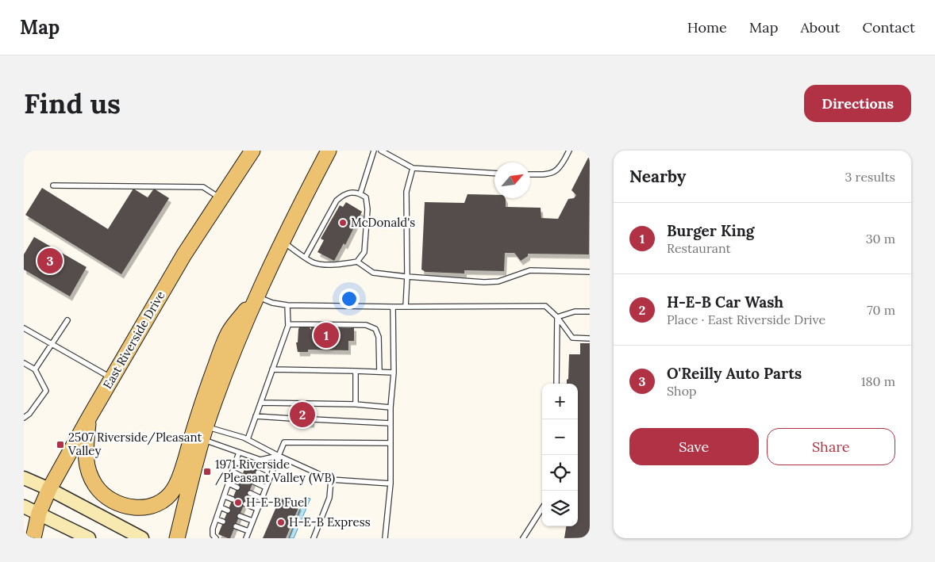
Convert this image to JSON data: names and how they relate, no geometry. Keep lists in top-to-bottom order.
{
  "streets": {
    "main road": ["East Riverside Drive"]
  },
  "places": {
    "other": ["McDonald's", "H-E-B Fuel", "H-E-B Express"],
    "transit": ["2507 Riverside/Pleasant Valley", "1971 Riverside /Pleasant Valley (WB)"]
  },
  "north": "top right",
  "page": {
    "header": "Map",
    "nav": [
      "Home",
      "Map",
      "About",
      "Contact"
    ],
    "buttons": [
      "Directions",
      ["Save", "Share"]
    ],
    "title": "Find us",
    "heading": ["Nearby", "3 results"],
    "list": [
      {
        "mark": "1",
        "name": "Burger King",
        "note": "Restaurant",
        "value": "30 m"
      },
      {
        "mark": "2",
        "name": "H-E-B Car Wash",
        "note": "Place · East Riverside Drive",
        "value": "70 m"
      },
      {
        "mark": "3",
        "name": "O'Reilly Auto Parts",
        "note": "Shop",
        "value": "180 m"
      }
    ],
    "pins": ["3", "1", "2"],
    "map_buttons": ["+", "−"]
  }
}
